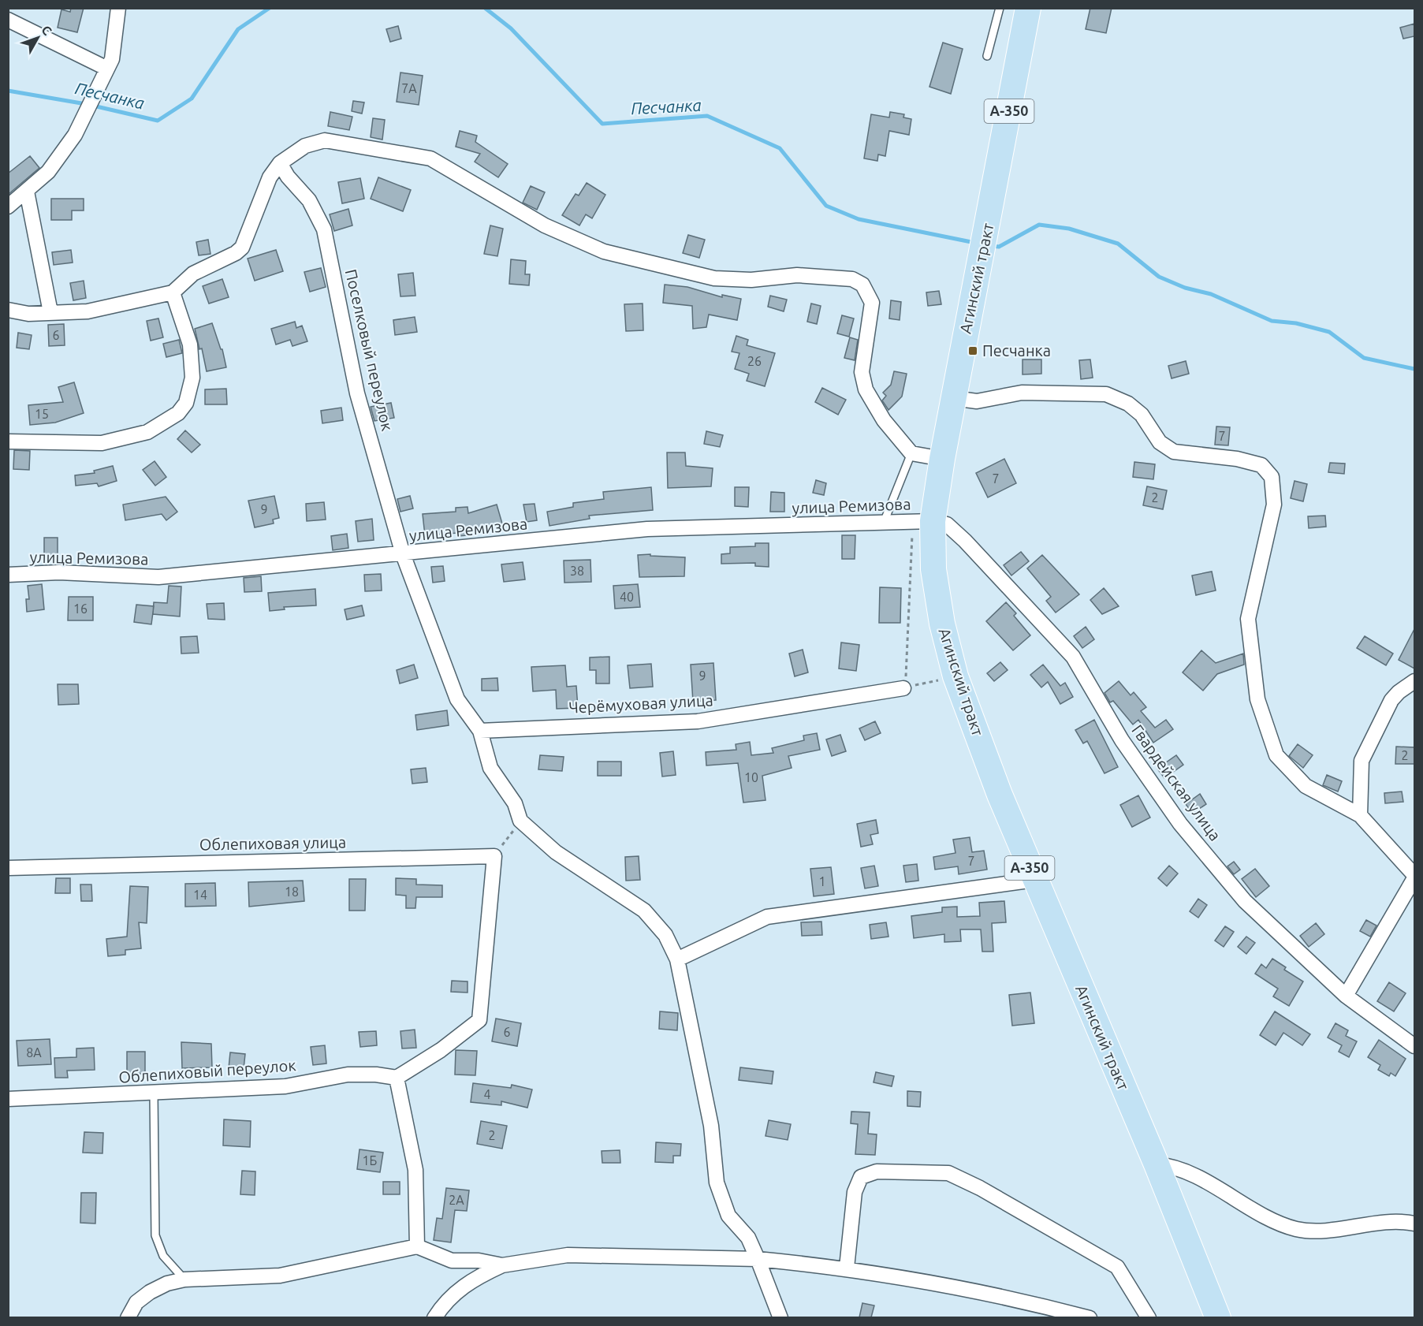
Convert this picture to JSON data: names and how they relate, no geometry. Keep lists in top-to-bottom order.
{
  "streets": {
    "highway": ["А-350", "Агинский тракт"],
    "street": [
      "Поселковый переулок",
      "улица Ремизова",
      "Черёмуховая улица",
      "Гвардейская улица",
      "Облепиховая улица",
      "Облепиховый переулок"
    ]
  },
  "crossings": [
    ["Агинский тракт", "улица Ремизова"],
    ["Агинский тракт", "Гвардейская улица"],
    ["Поселковый переулок", "улица Ремизова"],
    ["Поселковый переулок", "Черёмуховая улица"],
    ["улица Ремизова", "Гвардейская улица"]
  ],
  "water": ["Песчанка"],
  "places": {
    "transit": ["Песчанка"]
  },
  "house_numbers": [
    "7А",
    "6",
    "26",
    "15",
    "7",
    "7",
    "2",
    "9",
    "38",
    "40",
    "16",
    "9",
    "2",
    "10",
    "7",
    "1",
    "18",
    "14",
    "6",
    "8А",
    "4",
    "2",
    "1Б",
    "2А"
  ],
  "north": "top right"
}
